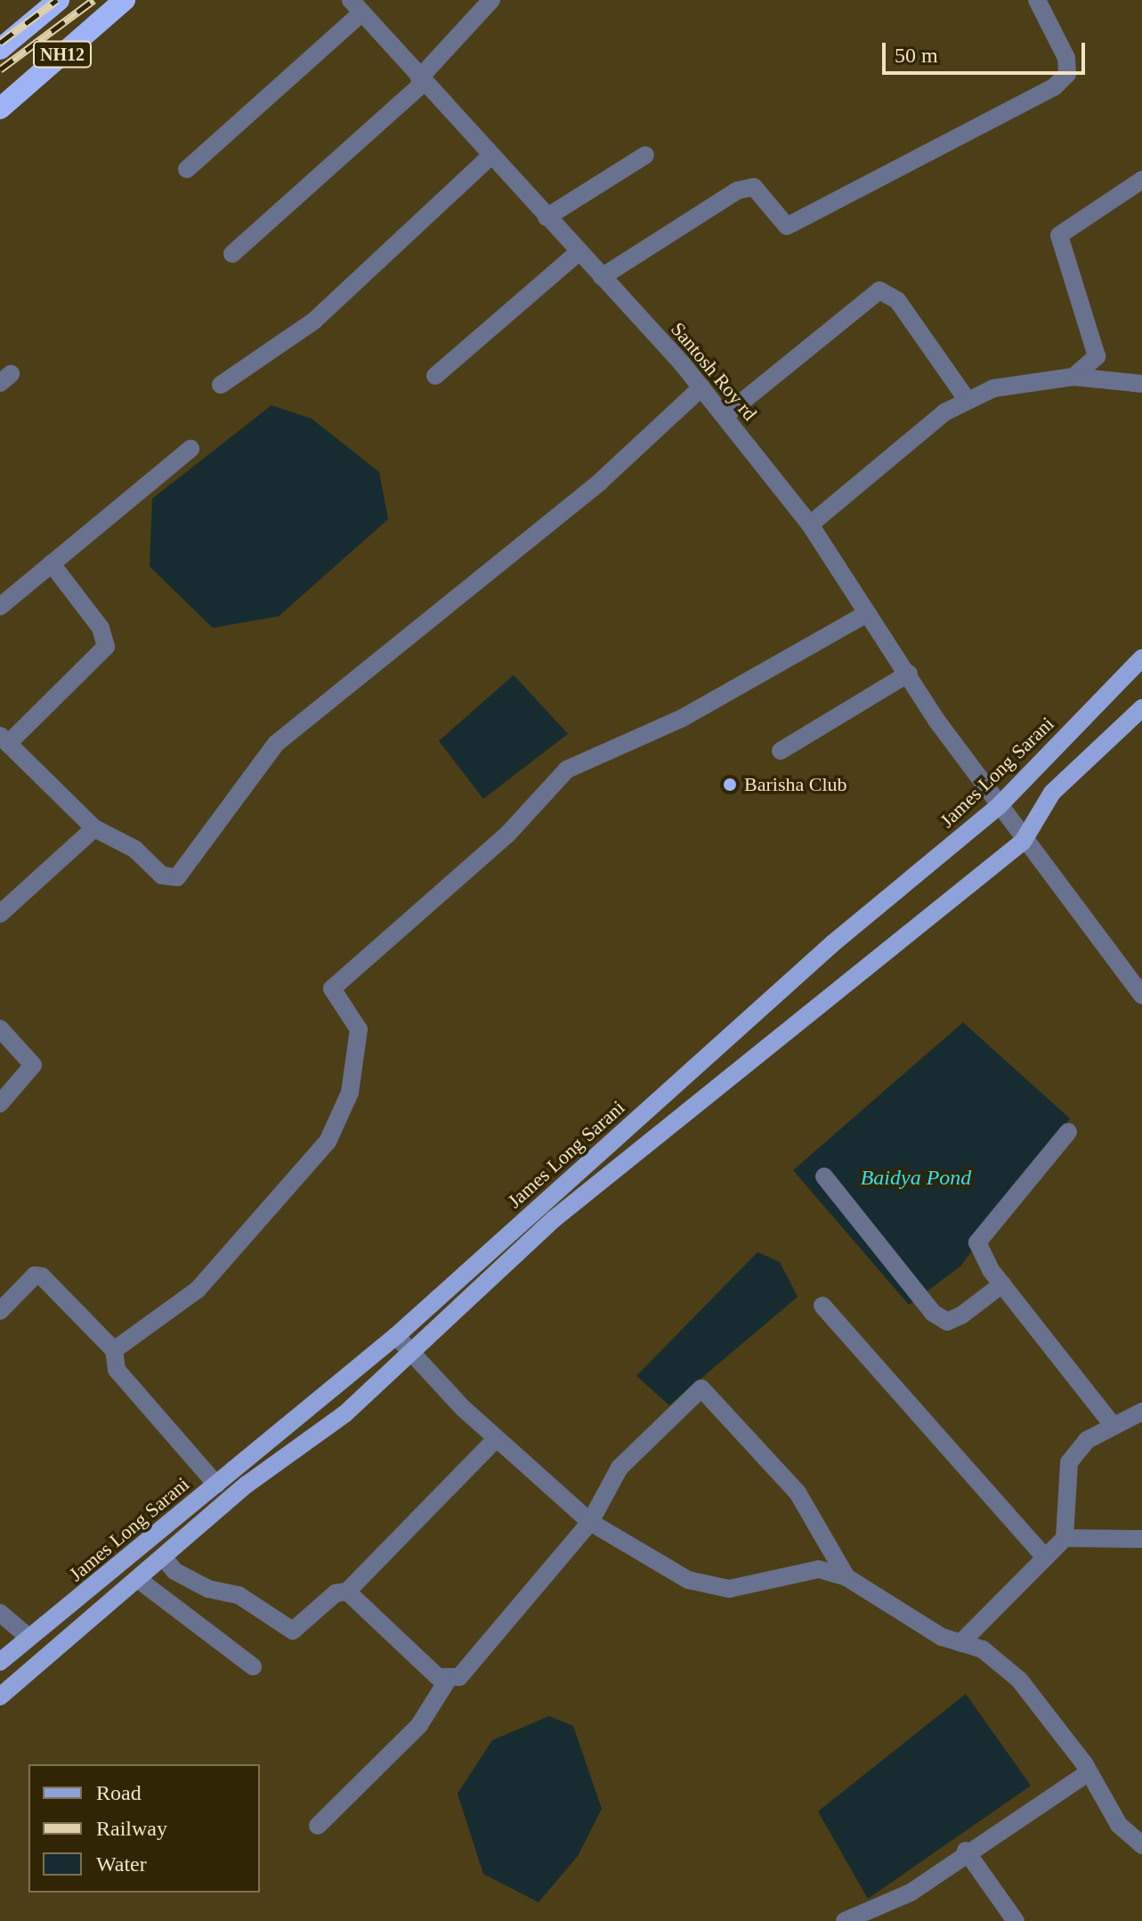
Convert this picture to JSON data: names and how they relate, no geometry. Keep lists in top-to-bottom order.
{
  "streets": {
    "highway": ["NH12"],
    "main road": ["James Long Sarani"],
    "street": ["Santosh Roy rd"]
  },
  "crossings": [
    ["Santosh Roy rd", "James Long Sarani"]
  ],
  "water": ["Baidya Pond"],
  "places": ["Barisha Club"],
  "legend": ["Road", "Railway", "Water"],
  "scale_bar": "50 m"
}
